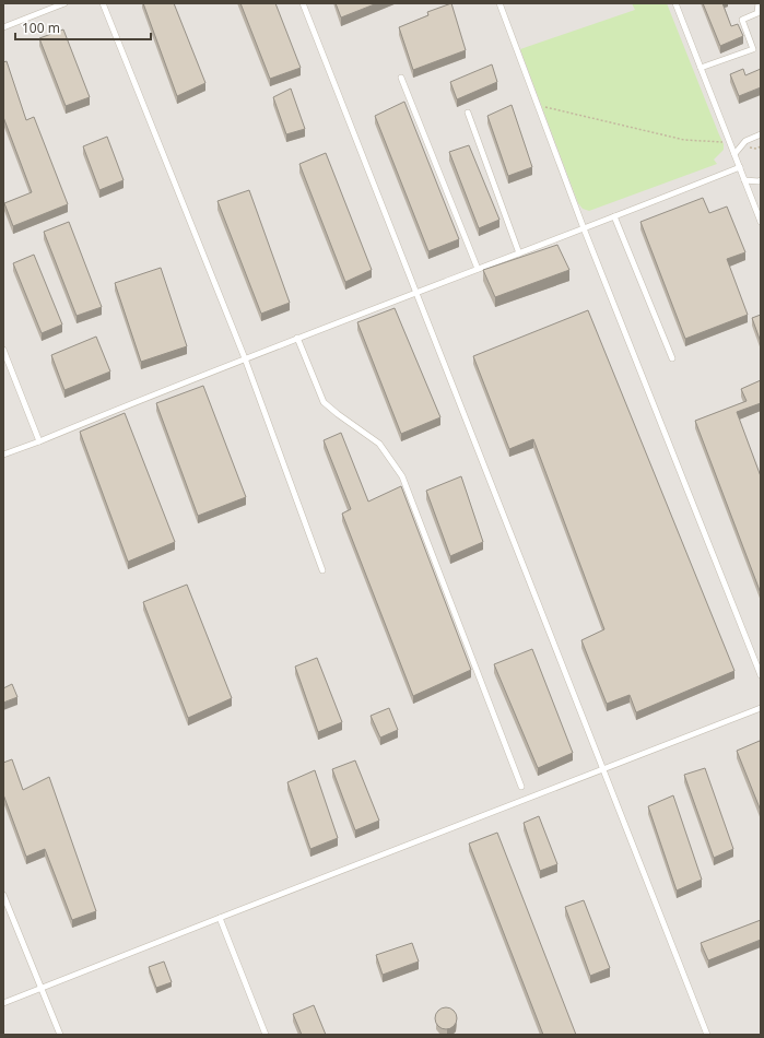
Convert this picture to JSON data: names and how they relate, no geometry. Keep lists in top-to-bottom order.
{
  "scale_bar": "100 m"
}
